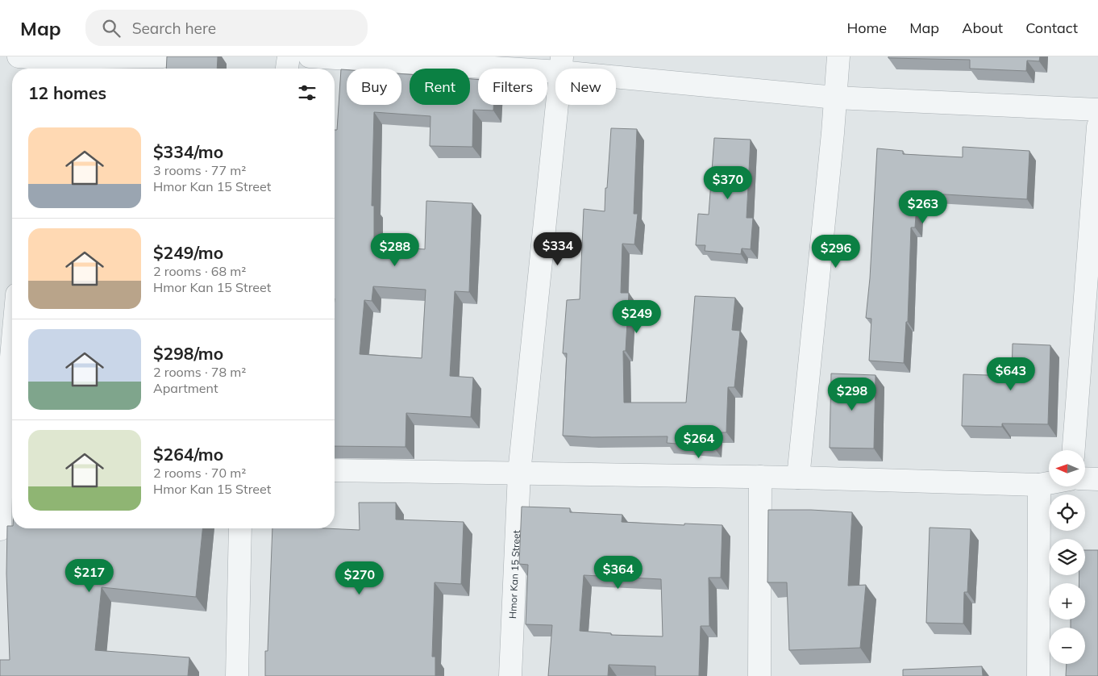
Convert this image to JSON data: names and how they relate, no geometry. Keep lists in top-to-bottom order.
{
  "streets": {
    "street": ["Hmor Kan 15 Street"]
  },
  "north": "left",
  "page": {
    "header": "Map",
    "search": "Search here",
    "nav": [
      "Home",
      "Map",
      "About",
      "Contact"
    ],
    "chip": [
      "Buy",
      "Rent",
      "Filters",
      "New"
    ],
    "heading": "12 homes",
    "list": [
      {
        "name": "$334/mo",
        "note": "3 rooms · 77 m² · Hmor Kan 15 Street"
      },
      {
        "name": "$249/mo",
        "note": "2 rooms · 68 m² · Hmor Kan 15 Street"
      },
      {
        "name": "$298/mo",
        "note": "2 rooms · 78 m² · Apartment"
      },
      {
        "name": "$264/mo",
        "note": "2 rooms · 70 m² · Hmor Kan 15 Street"
      }
    ],
    "price": [
      "$370",
      "$263",
      "$334",
      "$288",
      "$296",
      "$249",
      "$643",
      "$298",
      "$264",
      "$364",
      "$217",
      "$270"
    ],
    "map_buttons": ["+", "−"]
  }
}
